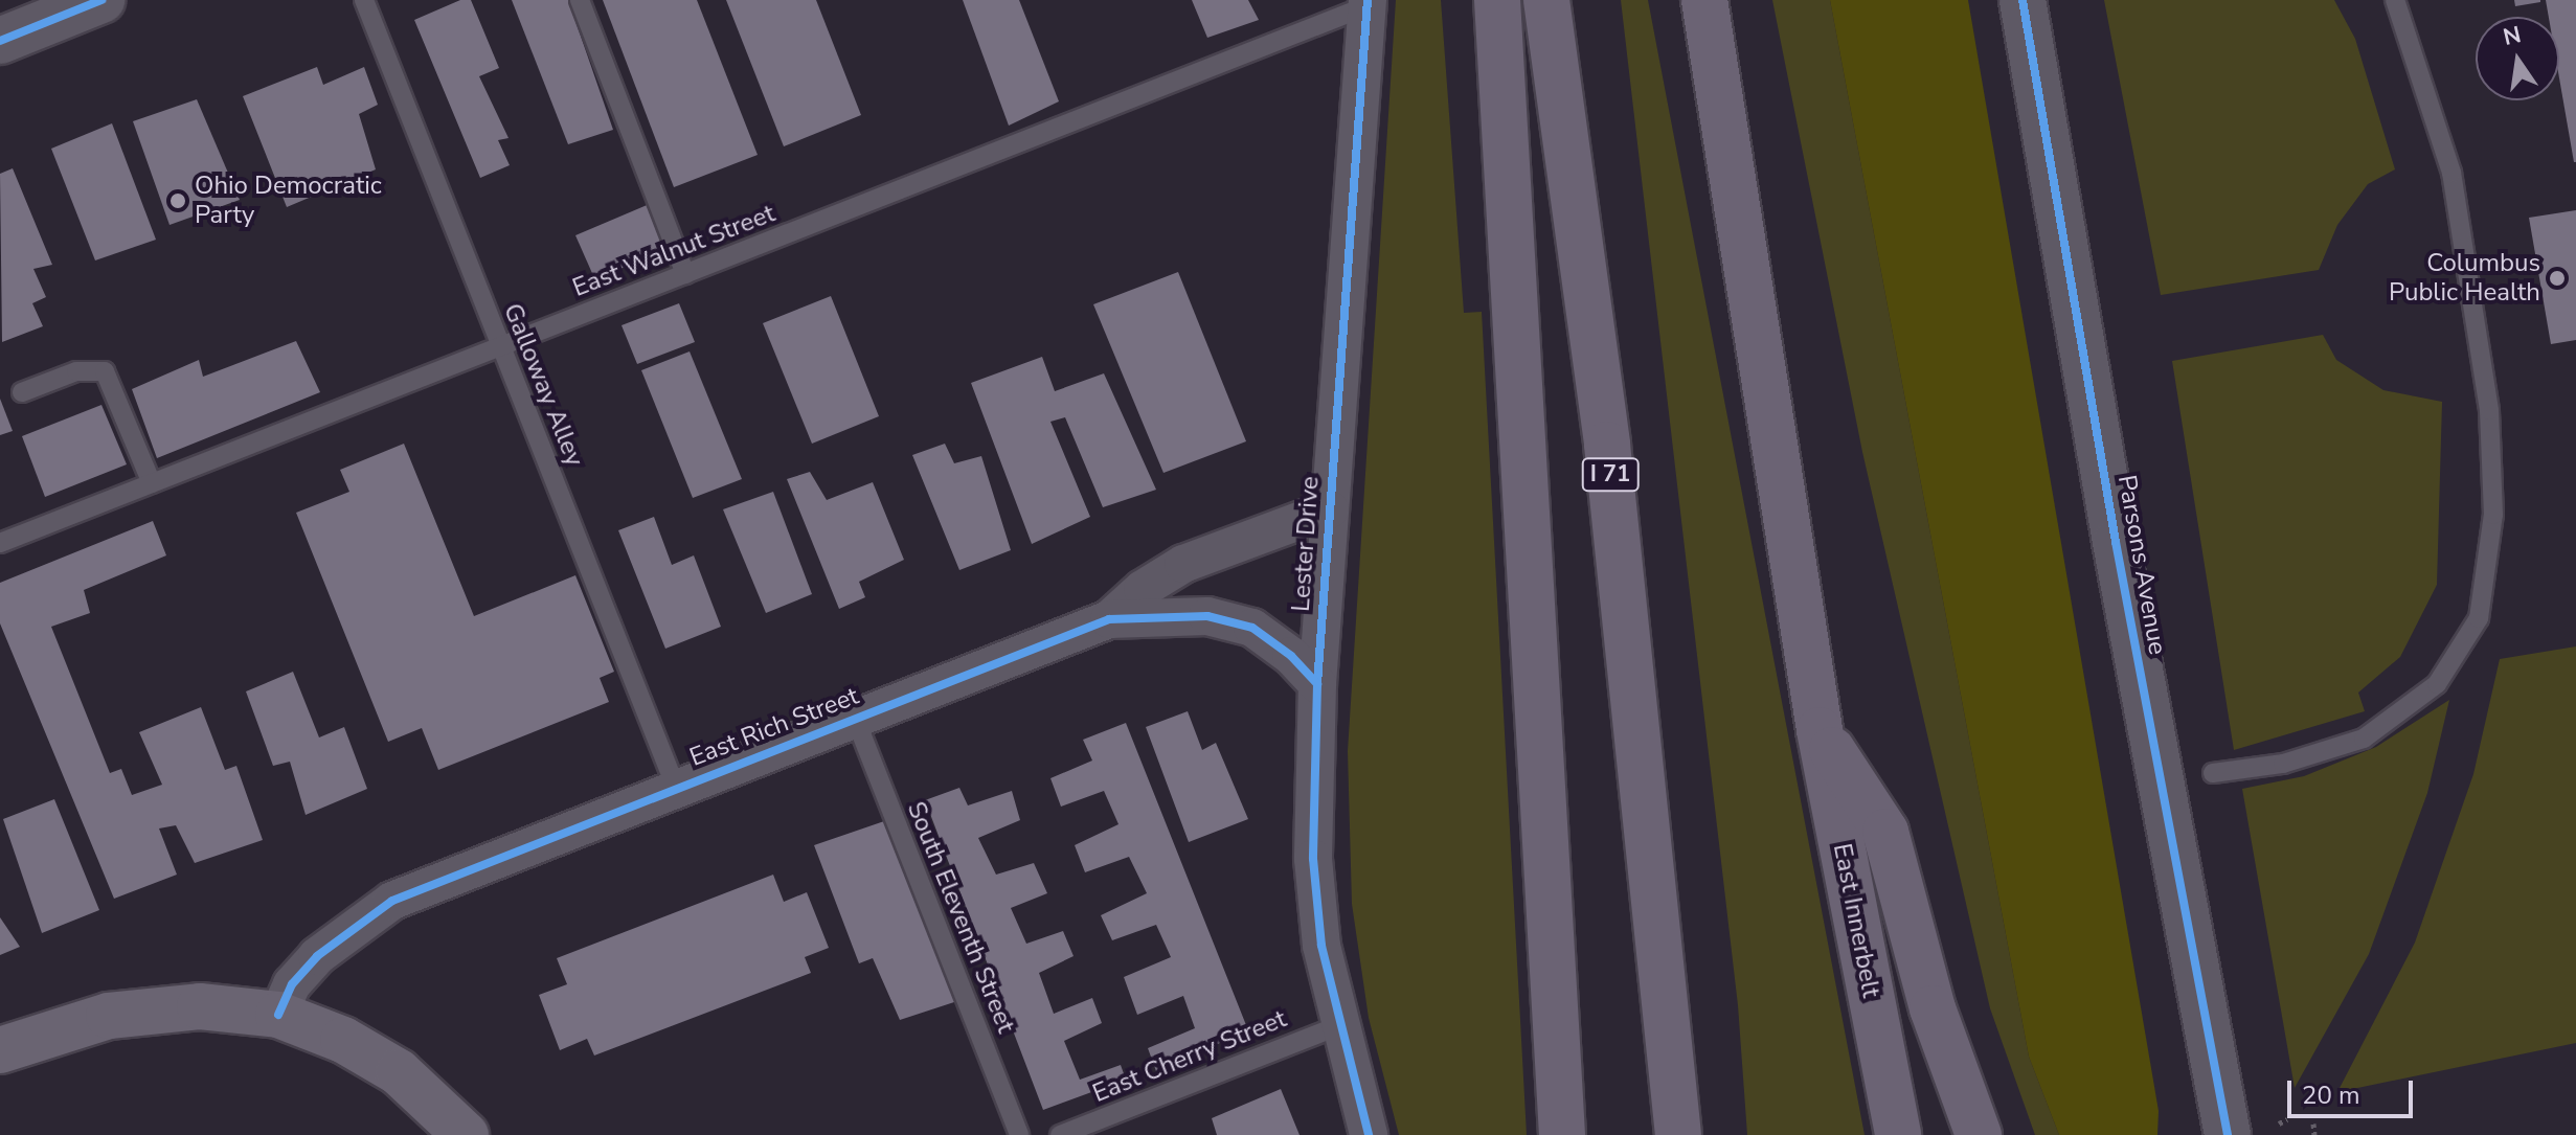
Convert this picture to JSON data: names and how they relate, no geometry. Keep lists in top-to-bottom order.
{
  "streets": {
    "highway": ["I 71", "East Innerbelt"],
    "street": ["Lester Drive", "Parsons Avenue", "East Rich Street"],
    "lane": [
      "East Walnut Street",
      "Galloway Alley",
      "South Eleventh Street",
      "East Cherry Street"
    ]
  },
  "crossings": [
    ["East Walnut Street", "Galloway Alley"],
    ["East Walnut Street", "Lester Drive"],
    ["Galloway Alley", "East Rich Street"],
    ["Lester Drive", "East Rich Street"],
    ["Lester Drive", "East Cherry Street"],
    ["East Rich Street", "South Eleventh Street"]
  ],
  "places": ["Ohio Democratic Party", "Columbus Public Health"],
  "scale_bar": "20 m",
  "north": "top"
}
